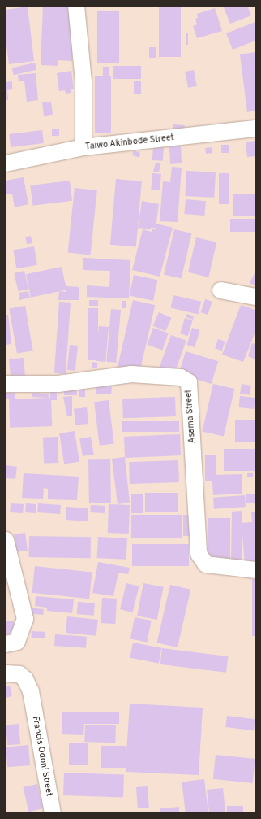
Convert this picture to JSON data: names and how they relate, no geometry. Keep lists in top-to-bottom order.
{
  "streets": {
    "street": ["Taiwo Akinbode Street", "Asama Street", "Francis Odoni Street"]
  }
}
